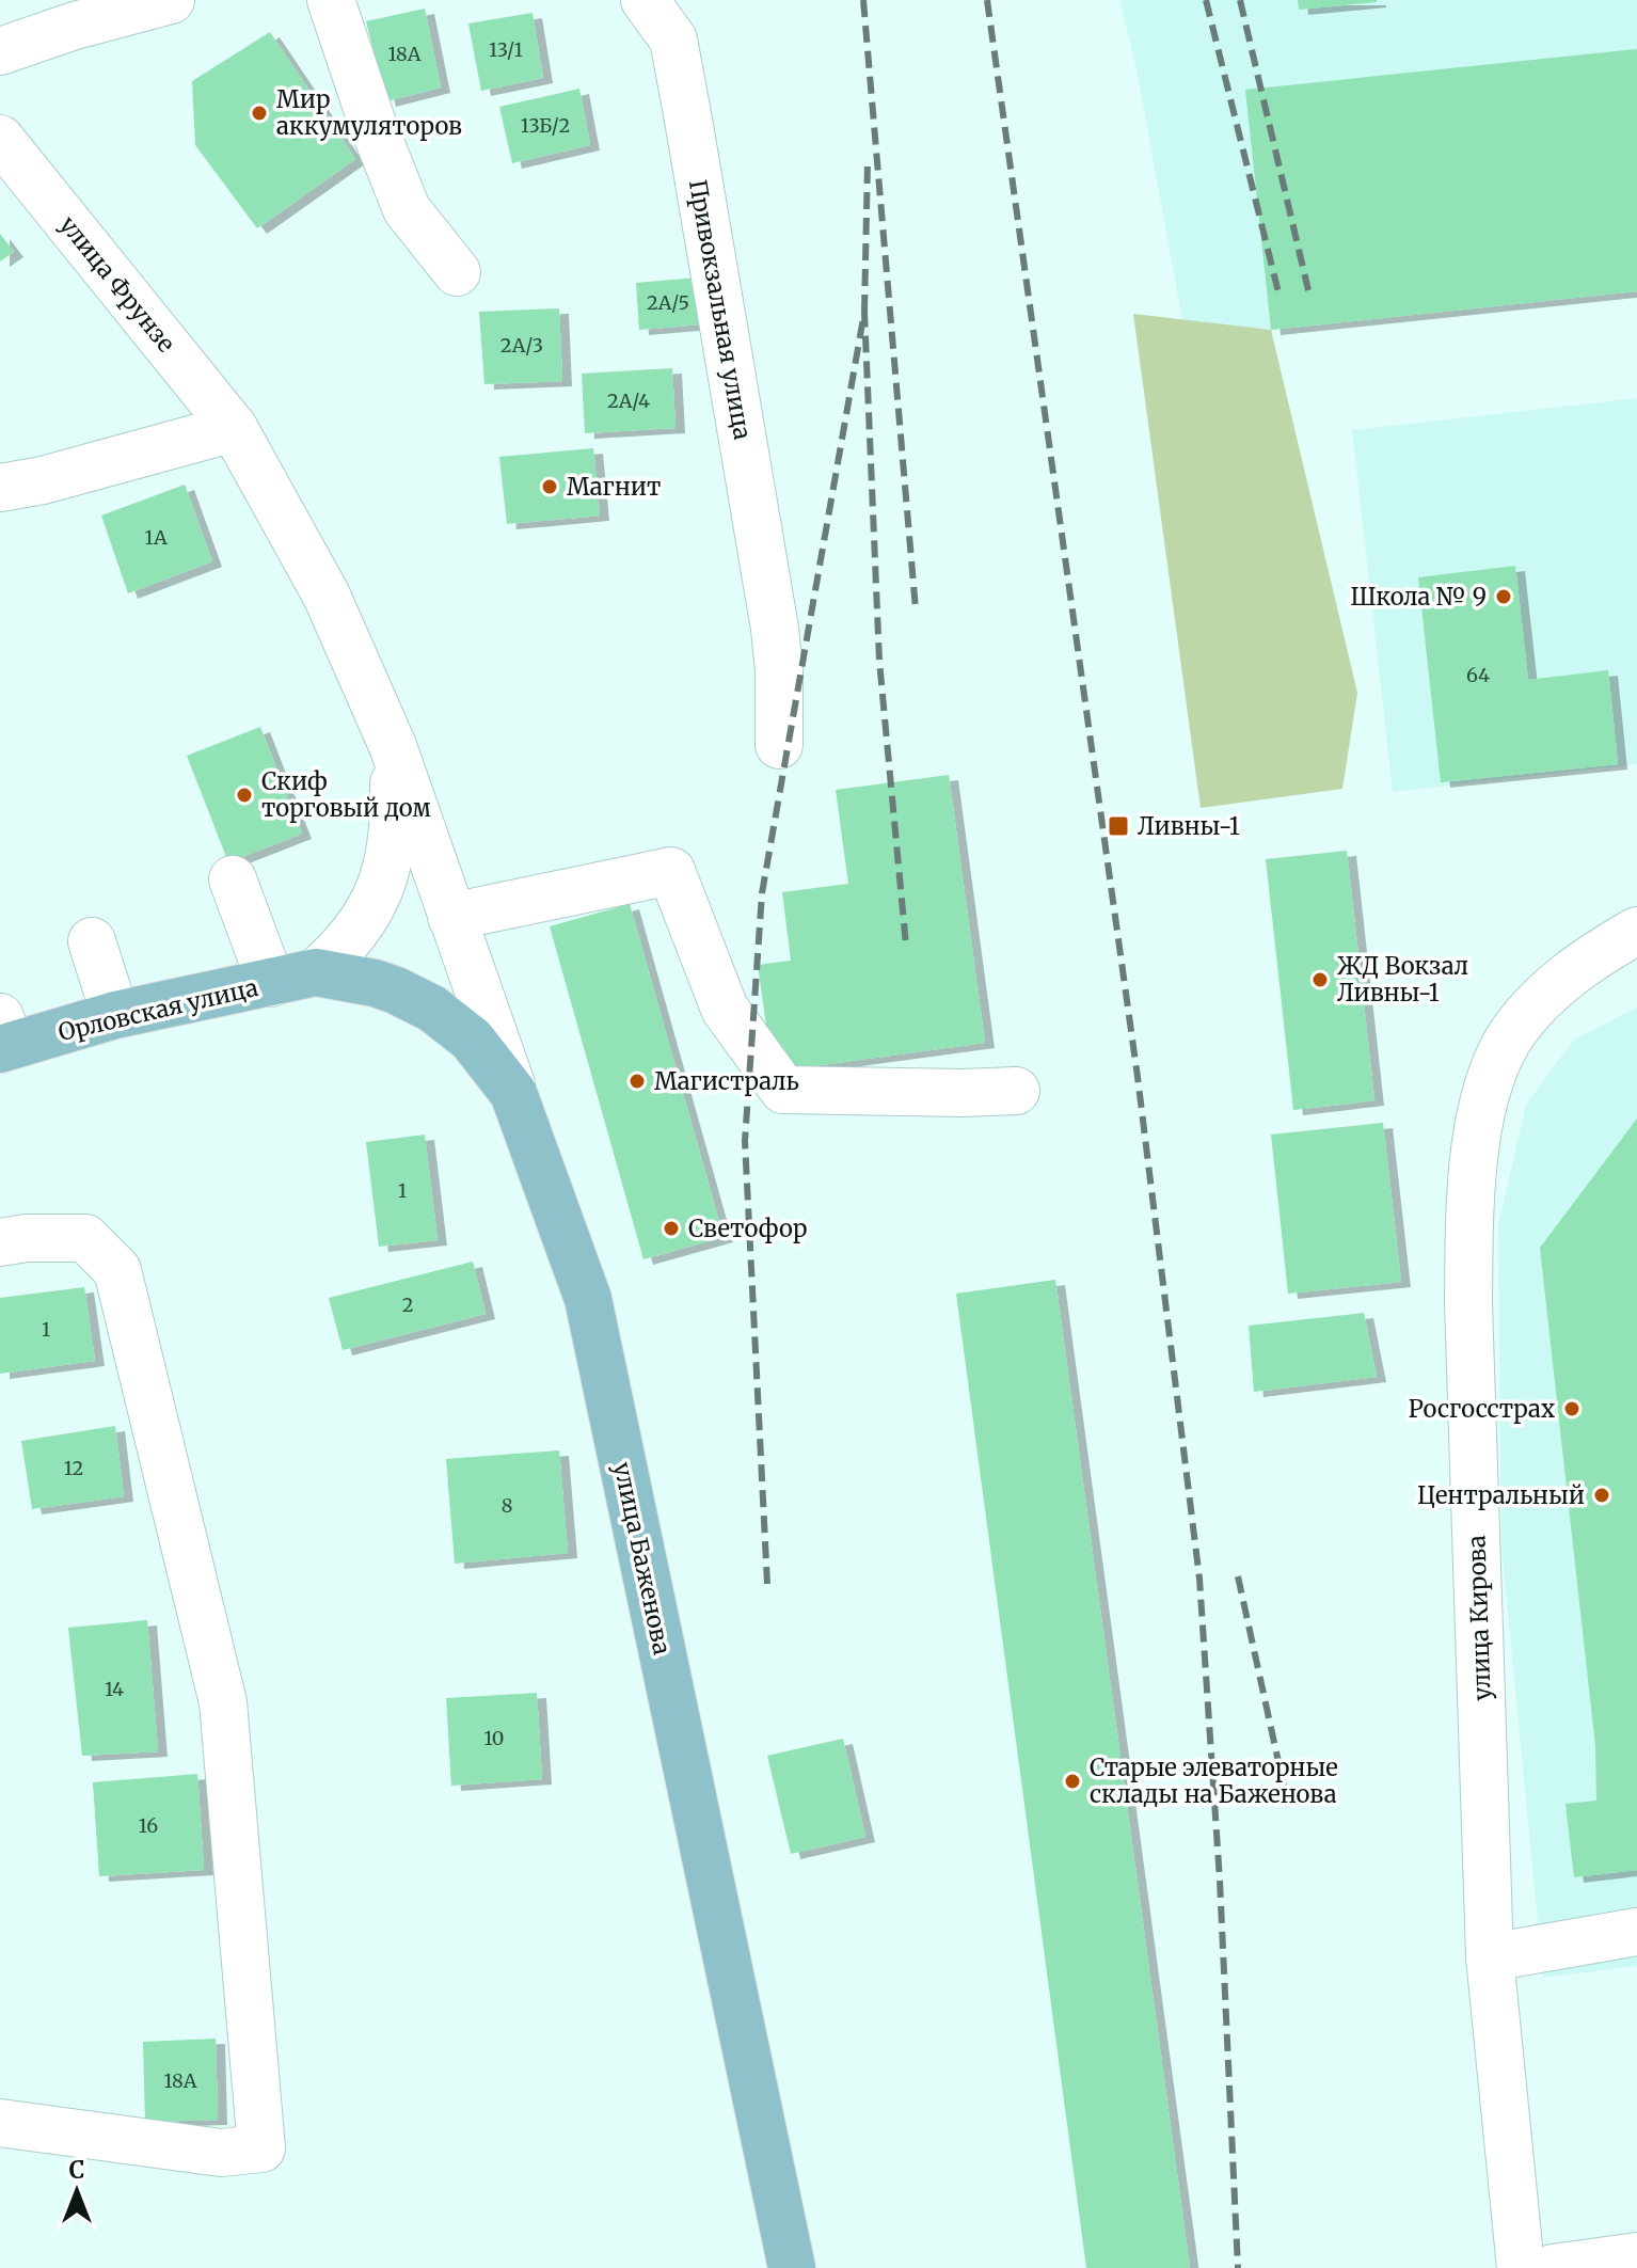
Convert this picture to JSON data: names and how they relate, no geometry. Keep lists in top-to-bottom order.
{
  "streets": {
    "main road": ["Орловская улица", "улица Баженова"],
    "street": ["улица Фрунзе", "Привокзальная улица", "улица Кирова"]
  },
  "crossings": [
    ["улица Фрунзе", "улица Баженова"],
    ["Орловская улица", "улица Баженова"]
  ],
  "places": {
    "other": [
      "Мир аккумуляторов",
      "Магнит",
      "Школа № 9",
      "Скиф торговый дом",
      "ЖД Вокзал Ливны-1",
      "Магистраль",
      "Светофор",
      "Росгосстрах",
      "Центральный",
      "Старые элеваторные склады на Баженова"
    ],
    "transit": ["Ливны-1"]
  },
  "house_numbers": [
    "13/1",
    "18А",
    "13Б/2",
    "2А/5",
    "2А/3",
    "2А/4",
    "1А",
    "64",
    "1",
    "2",
    "1",
    "12",
    "8",
    "14",
    "10",
    "16",
    "18А"
  ],
  "north": "top"
}
